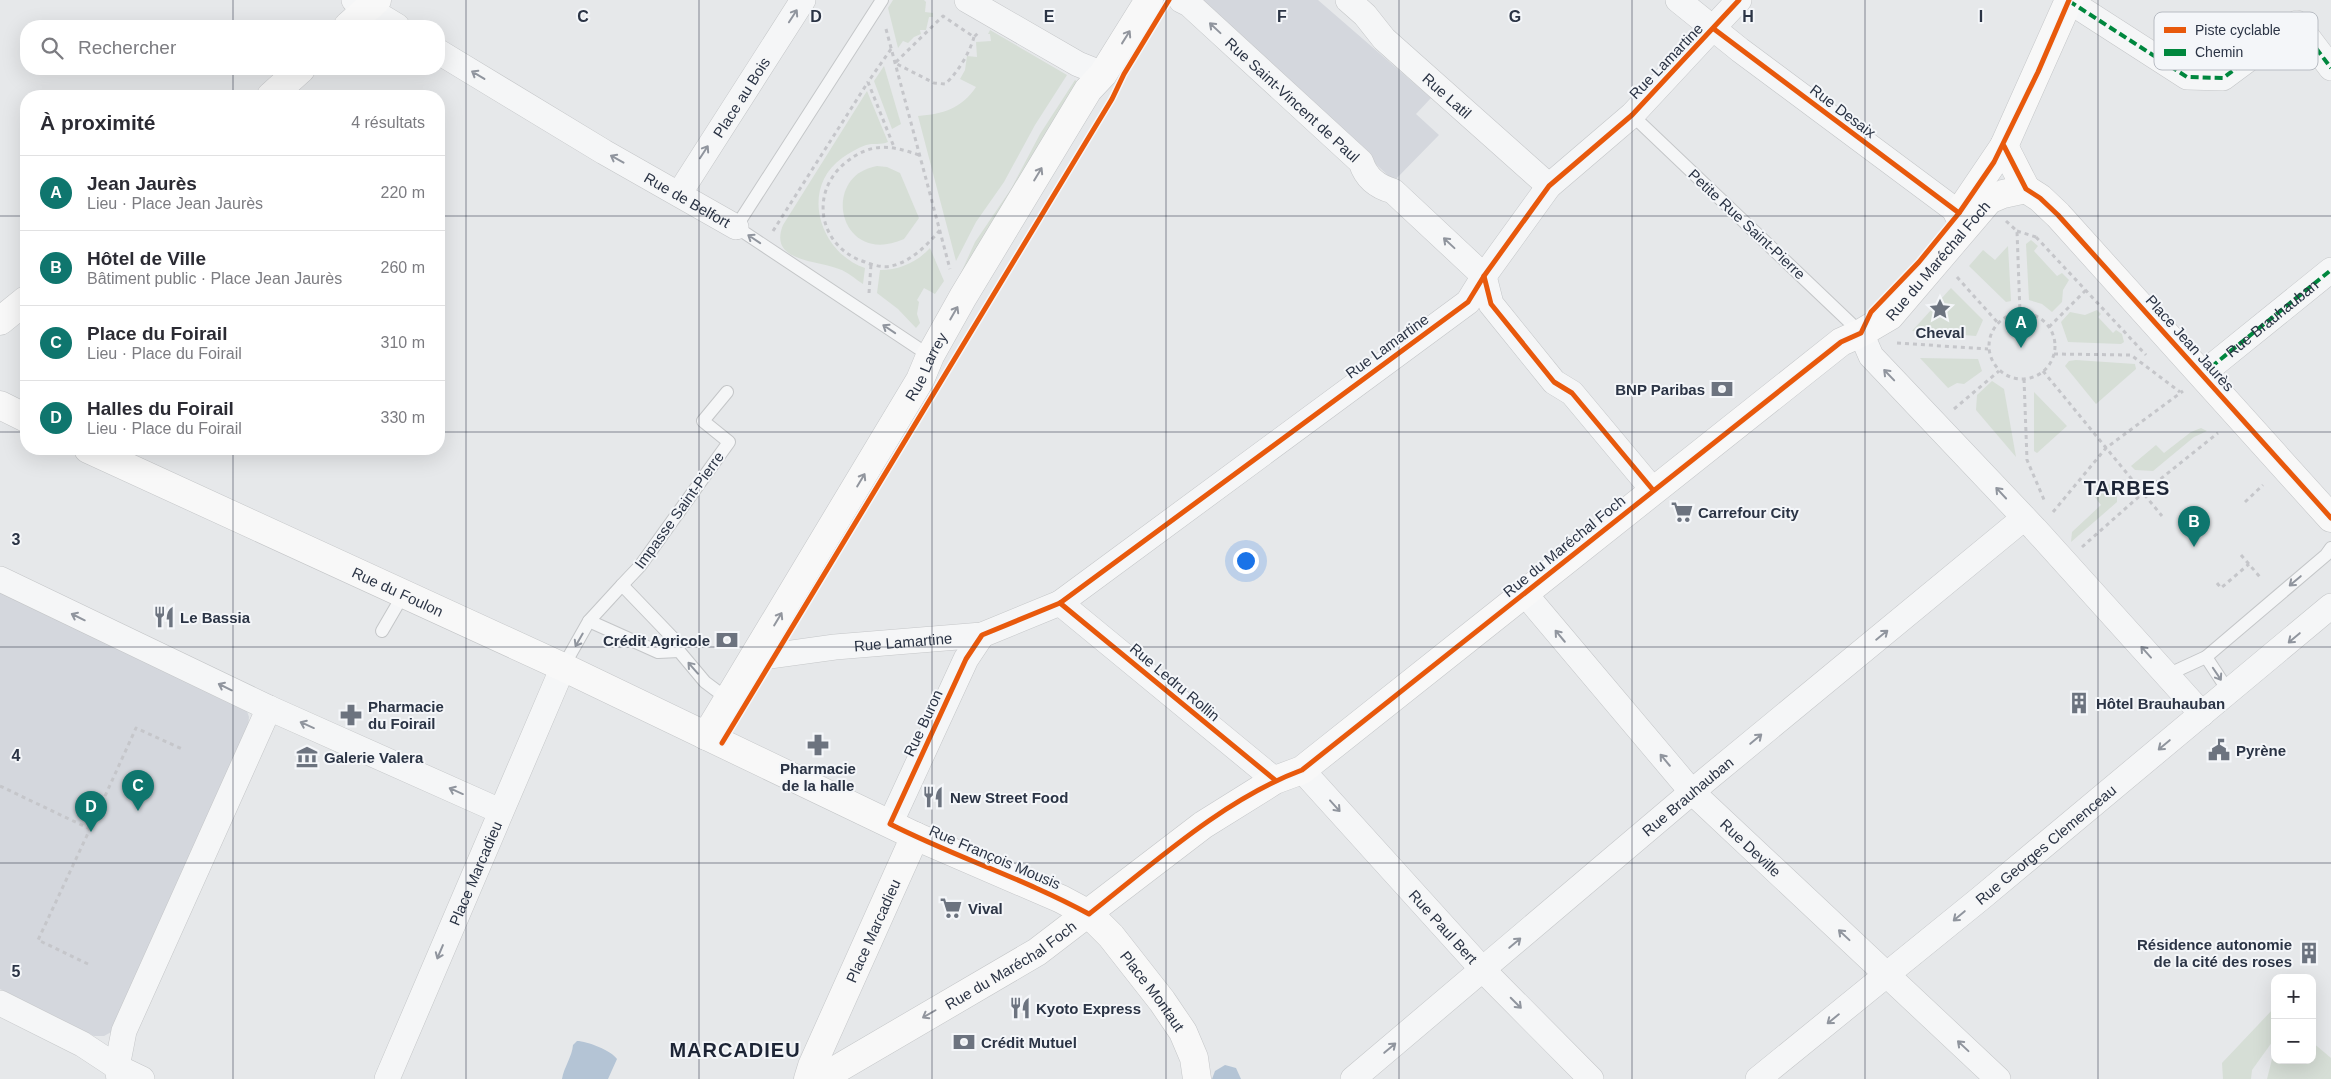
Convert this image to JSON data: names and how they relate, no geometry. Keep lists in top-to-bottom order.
{
  "streets": {
    "street": [
      "Rue Lamartine",
      "Rue Latil",
      "Place au Bois",
      "Rue Saint-Vincent de Paul",
      "Rue Desaix",
      "Rue de Belfort",
      "Rue du Maréchal Foch",
      "Rue Brauhauban",
      "Place Jean Jaurès",
      "Rue Larrey",
      "Rue du Foulon",
      "Rue Ledru Rollin",
      "Rue Buron",
      "Rue Georges Clemenceau",
      "Rue Deville",
      "Rue François Mousis",
      "Place Marcadieu",
      "Rue Paul Bert",
      "Place Montaut"
    ],
    "lane": ["Petite Rue Saint-Pierre", "Impasse Saint-Pierre"]
  },
  "crossings": [
    ["Rue Lamartine", "Rue Latil"],
    ["Rue Lamartine", "Rue Saint-Vincent de Paul"],
    ["Rue Lamartine", "Rue Desaix"],
    ["Rue Lamartine", "Petite Rue Saint-Pierre"],
    ["Rue Lamartine", "Rue Larrey"],
    ["Rue Lamartine", "Rue Ledru Rollin"],
    ["Rue Lamartine", "Rue Buron"],
    ["Place au Bois", "Rue de Belfort"],
    ["Rue Desaix", "Rue du Maréchal Foch"],
    ["Rue de Belfort", "Rue Larrey"],
    ["Petite Rue Saint-Pierre", "Rue du Maréchal Foch"],
    ["Rue du Maréchal Foch", "Place Jean Jaurès"],
    ["Rue du Maréchal Foch", "Rue Ledru Rollin"],
    ["Rue du Maréchal Foch", "Rue Deville"],
    ["Rue du Maréchal Foch", "Rue François Mousis"],
    ["Rue du Maréchal Foch", "Rue Paul Bert"],
    ["Rue du Maréchal Foch", "Place Montaut"],
    ["Rue Brauhauban", "Rue Deville"],
    ["Rue Brauhauban", "Rue Paul Bert"],
    ["Rue Larrey", "Rue du Foulon"],
    ["Rue Larrey", "Rue François Mousis"],
    ["Rue du Foulon", "Rue François Mousis"],
    ["Rue du Foulon", "Place Marcadieu"],
    ["Rue Buron", "Rue François Mousis"],
    ["Rue Georges Clemenceau", "Rue Deville"],
    ["Rue François Mousis", "Place Marcadieu"],
    ["Rue François Mousis", "Place Montaut"]
  ],
  "one_way": [
    "Place au Bois",
    "Rue Saint-Vincent de Paul",
    "Rue de Belfort",
    "Rue Brauhauban",
    "Rue Larrey",
    "Rue Georges Clemenceau",
    "Rue Deville",
    "Place Marcadieu",
    "Rue Paul Bert"
  ],
  "districts": ["TARBES", "MARCADIEU"],
  "places": {
    "place": ["Cheval"],
    "bank": ["BNP Paribas", "Crédit Agricole", "Crédit Mutuel"],
    "supermarket": ["Carrefour City", "Vival"],
    "restaurant": ["Le Bassia", "New Street Food", "Kyoto Express"],
    "building": ["Hôtel Brauhauban", "Résidence autonomie de la cité des roses"],
    "pharmacy": ["Pharmacie du Foirail", "Pharmacie de la halle"],
    "public building": ["Pyrène"],
    "museum": ["Galerie Valera"]
  },
  "legend": ["Piste cyclable", "Chemin"],
  "page": {
    "search": "Rechercher",
    "heading": ["À proximité", "4 résultats"],
    "list": [
      {
        "mark": "A",
        "name": "Jean Jaurès",
        "note": "Lieu · Place Jean Jaurès",
        "value": "220 m"
      },
      {
        "mark": "B",
        "name": "Hôtel de Ville",
        "note": "Bâtiment public · Place Jean Jaurès",
        "value": "260 m"
      },
      {
        "mark": "C",
        "name": "Place du Foirail",
        "note": "Lieu · Place du Foirail",
        "value": "310 m"
      },
      {
        "mark": "D",
        "name": "Halles du Foirail",
        "note": "Lieu · Place du Foirail",
        "value": "330 m"
      }
    ],
    "pins": [
      "A",
      "B",
      "C",
      "D"
    ],
    "map_buttons": ["+", "−"]
  },
  "grid": {
    "columns": [
      "C",
      "D",
      "E",
      "F",
      "G",
      "H",
      "I"
    ],
    "rows": ["3", "4", "5"]
  }
}
